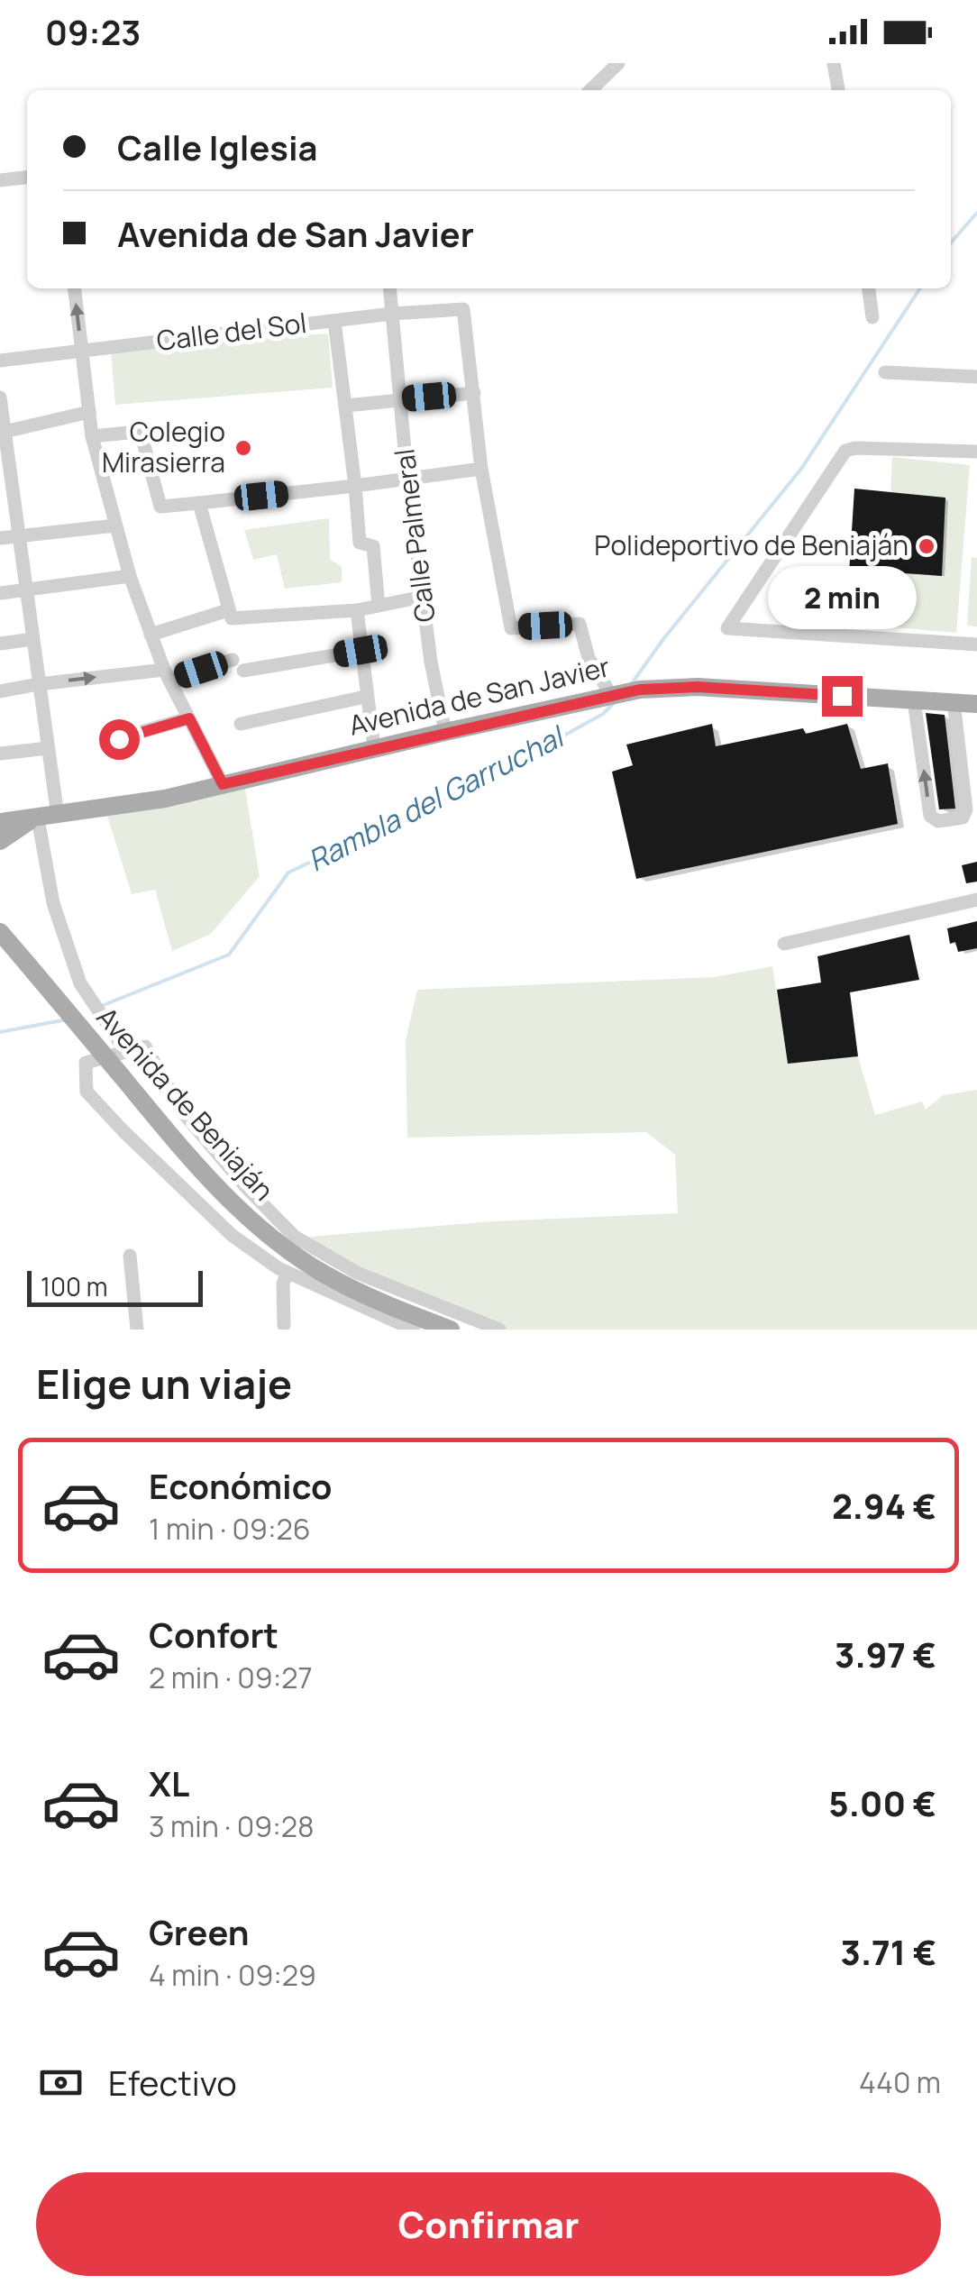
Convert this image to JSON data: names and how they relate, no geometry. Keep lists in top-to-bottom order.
{
  "streets": {
    "main road": ["Avenida de San Javier", "Avenida de Beniaján"],
    "street": ["Calle del Sol", "Calle Palmeral"]
  },
  "crossings": [
    ["Calle del Sol", "Calle Palmeral"],
    ["Calle Palmeral", "Avenida de San Javier"]
  ],
  "water": ["Rambla del Garruchal"],
  "places": ["Colegio Mirasierra", "Polideportivo de Beniaján"],
  "scale_bar": "100 m",
  "page": {
    "status": "09:23",
    "banner": ["Calle Iglesia", "Avenida de San Javier"],
    "bubble": "2 min",
    "scale": "100 m",
    "heading": "Elige un viaje",
    "list": [
      {
        "name": "Económico",
        "note": "1 min · 09:26",
        "value": "2.94 €"
      },
      {
        "name": "Confort",
        "note": "2 min · 09:27",
        "value": "3.97 €"
      },
      {
        "name": "XL",
        "note": "3 min · 09:28",
        "value": "5.00 €"
      },
      {
        "name": "Green",
        "note": "4 min · 09:29",
        "value": "3.71 €"
      }
    ],
    "pay": ["Efectivo", "440 m"],
    "buttons": "Confirmar"
  }
}
